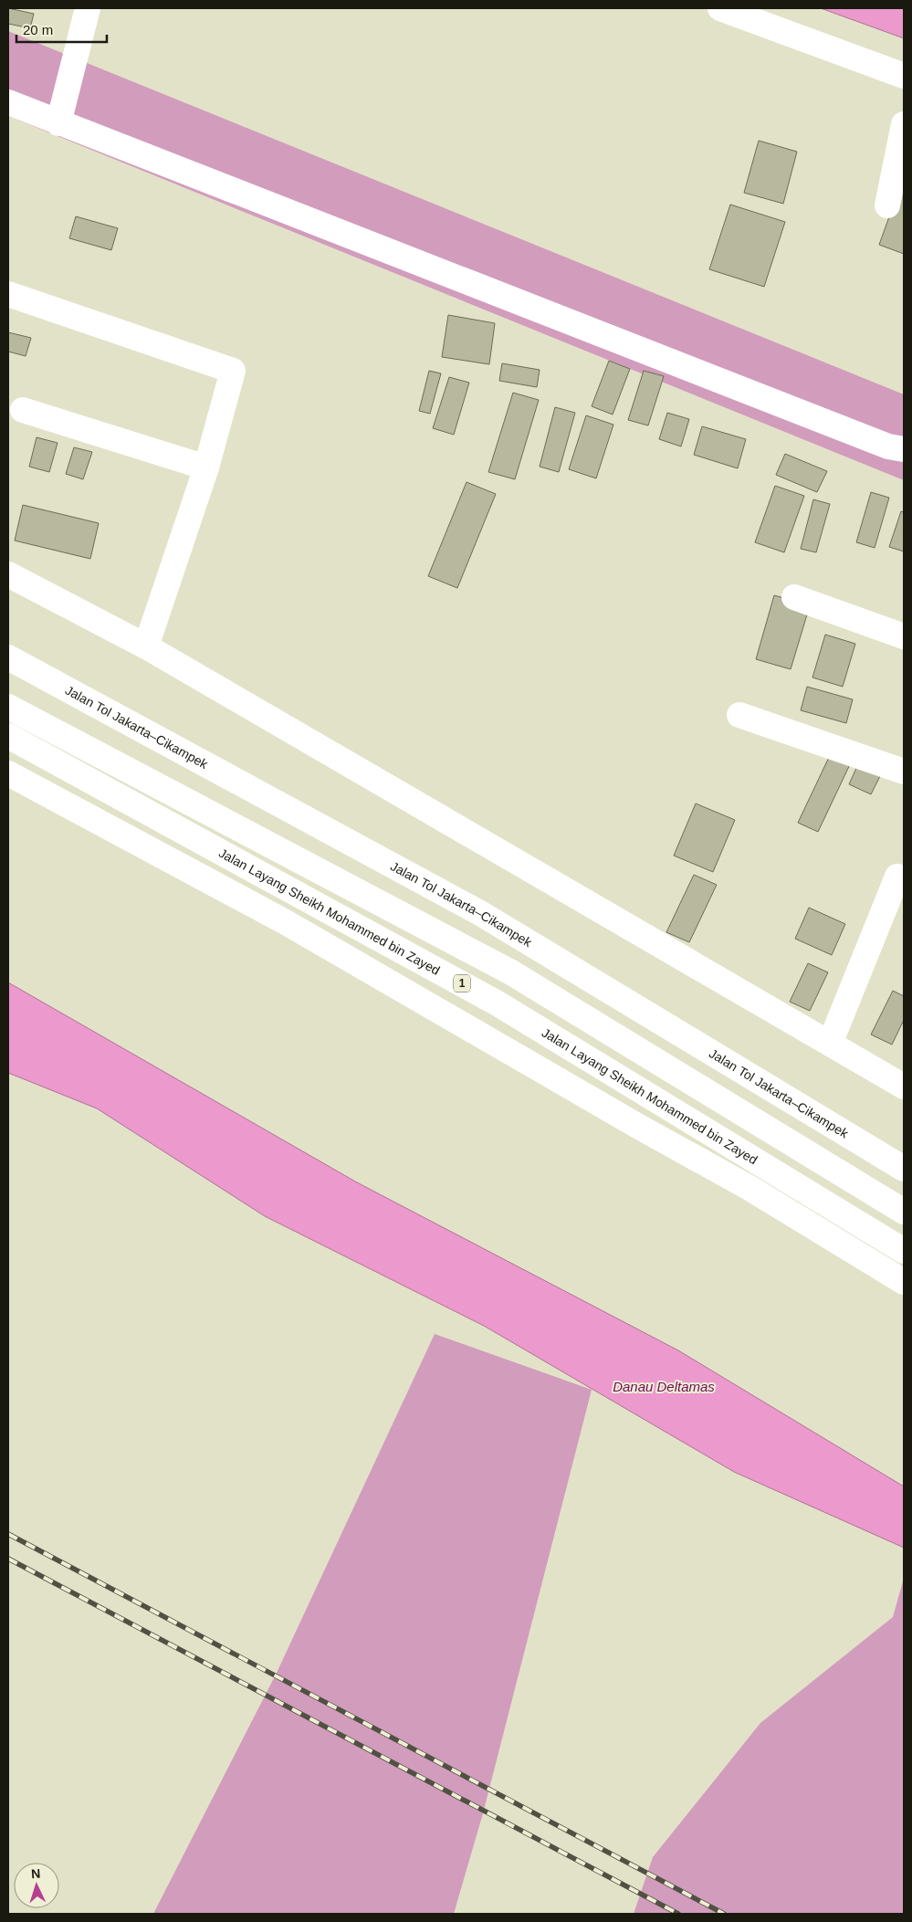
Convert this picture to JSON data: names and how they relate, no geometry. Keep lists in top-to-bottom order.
{
  "streets": {
    "main road": ["Jalan Tol Jakarta–Cikampek", "Jalan Layang Sheikh Mohammed bin Zayed", "1"]
  },
  "water": ["Danau Deltamas"],
  "scale_bar": "20 m",
  "north": "top"
}
